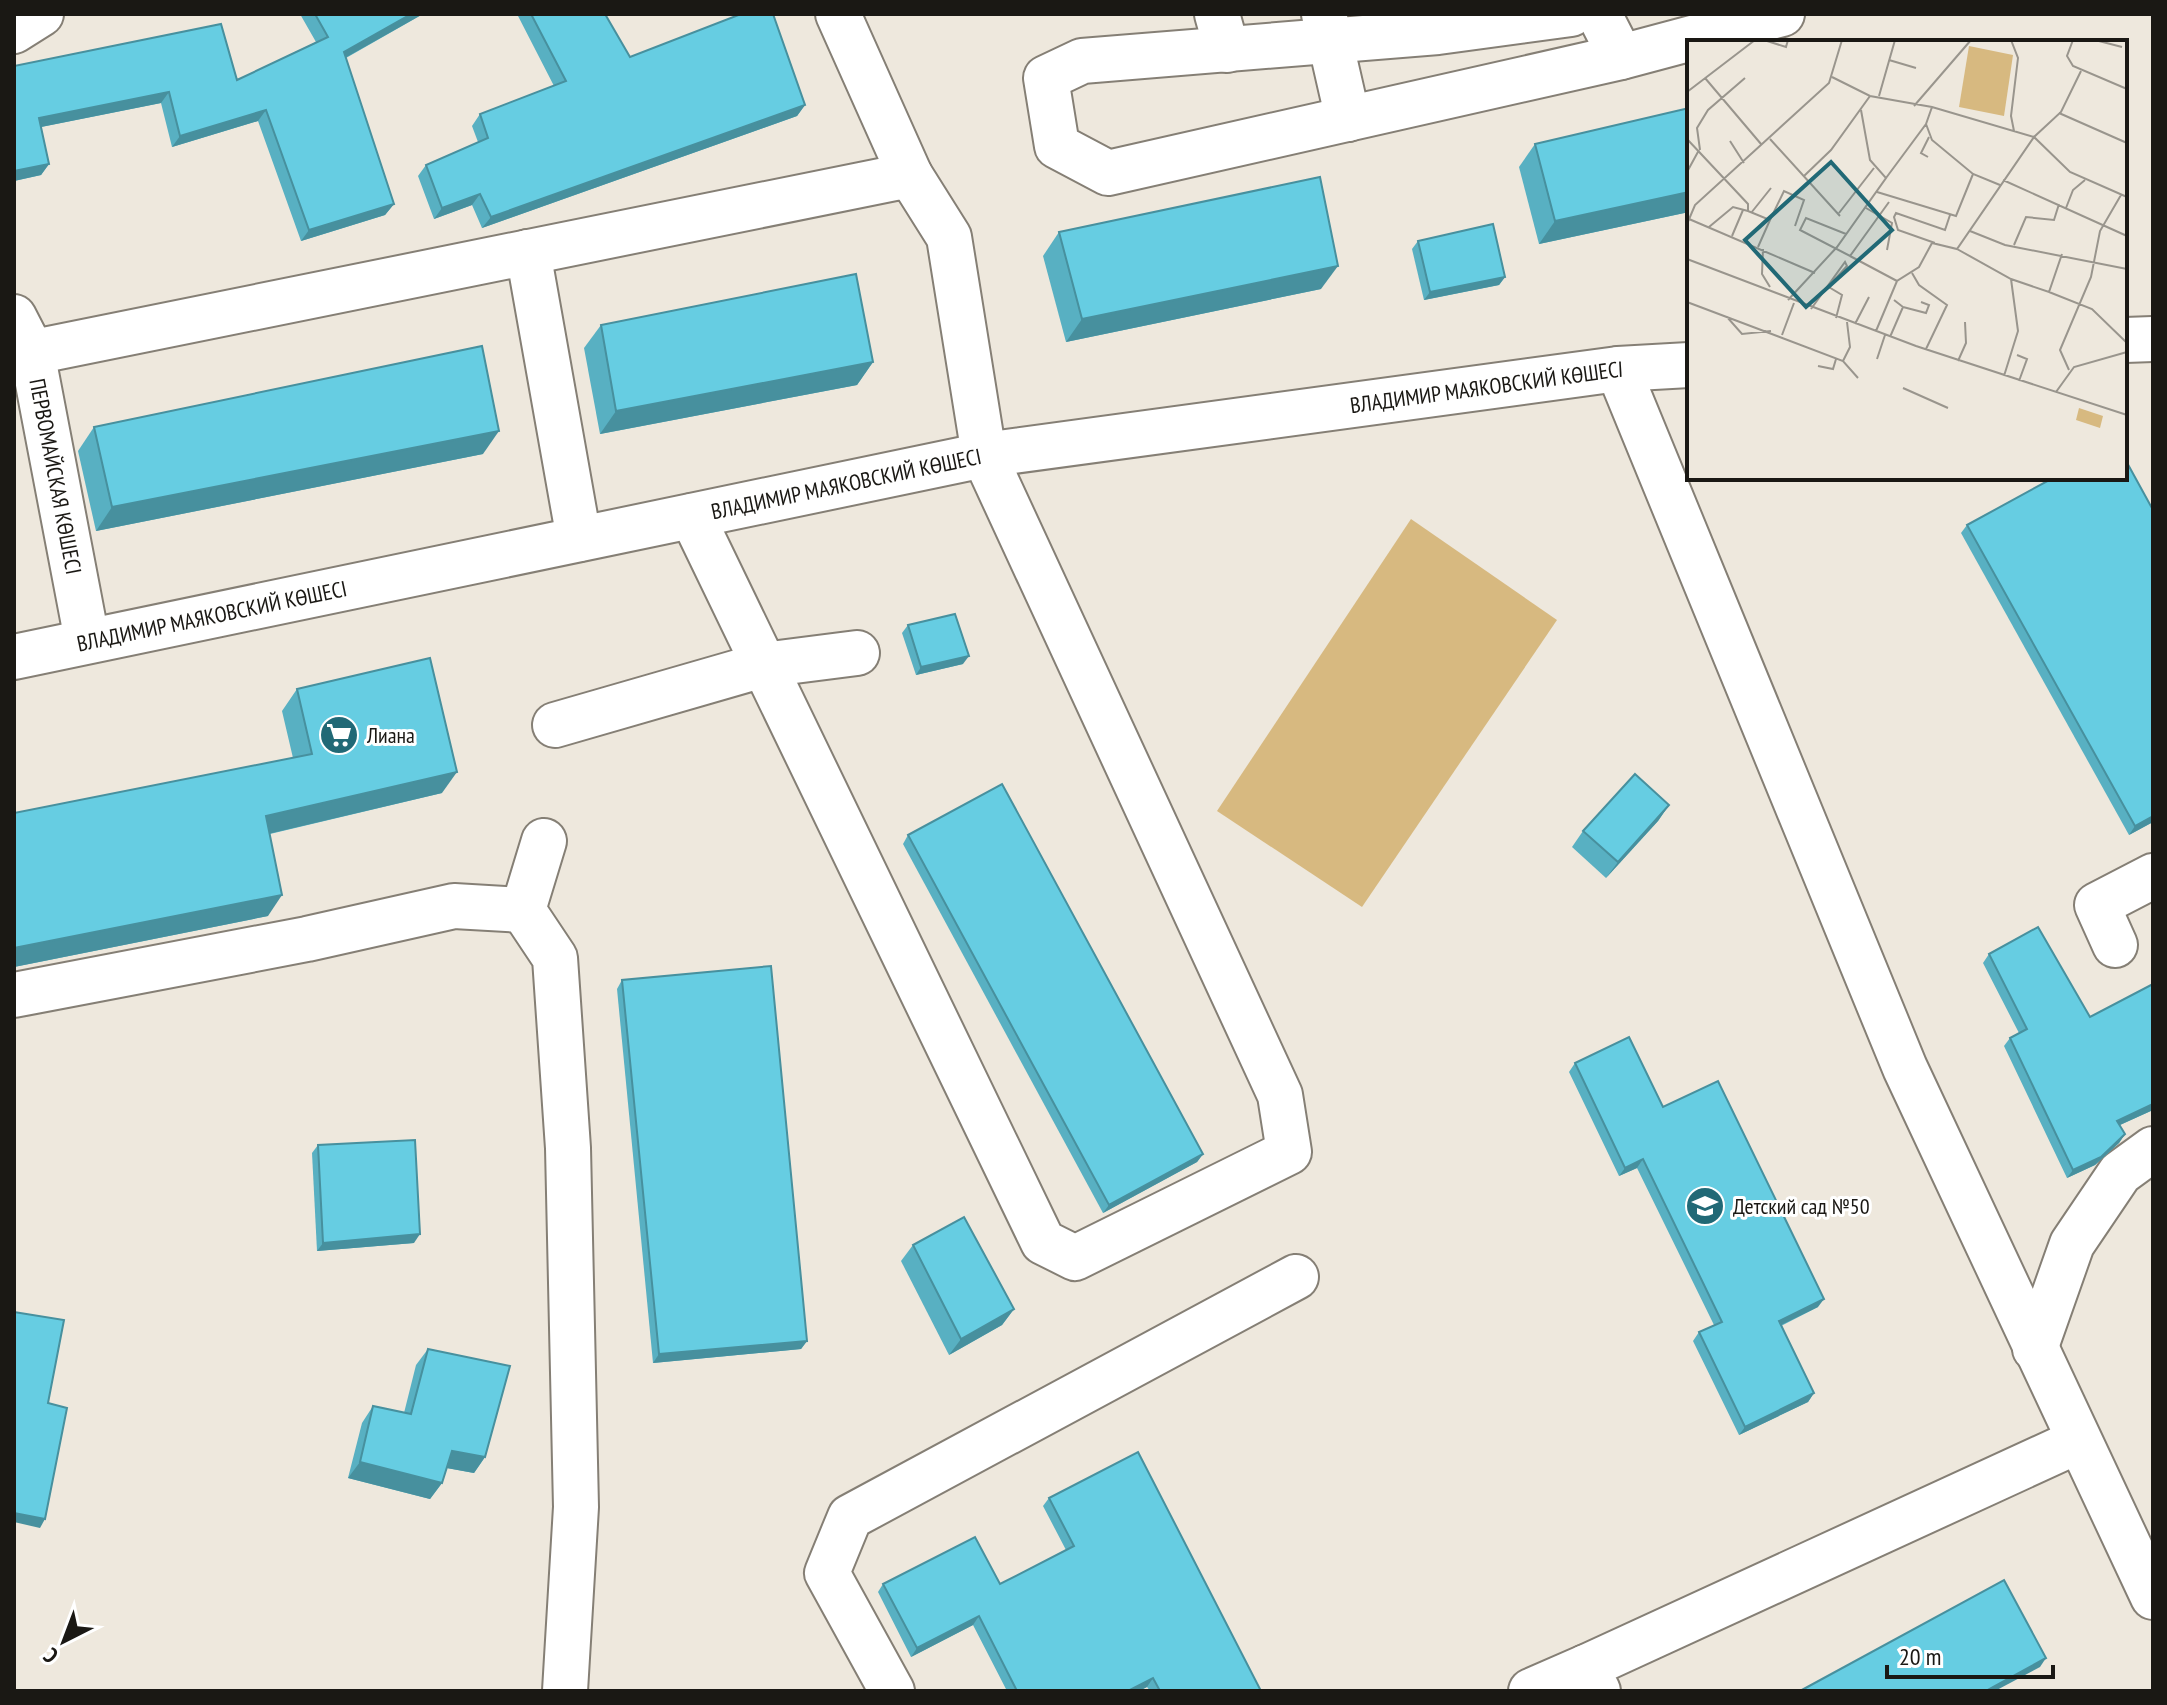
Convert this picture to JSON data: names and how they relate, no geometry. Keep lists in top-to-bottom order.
{
  "streets": {
    "street": ["ВЛАДИМИР МАЯКОВСКИЙ КӨШЕСІ", "ПЕРВОМАЙСКАЯ КӨШЕСІ"]
  },
  "crossings": [
    ["ВЛАДИМИР МАЯКОВСКИЙ КӨШЕСІ", "ПЕРВОМАЙСКАЯ КӨШЕСІ"]
  ],
  "places": {
    "supermarket": ["Лиана"],
    "school or university": ["Детский сад №50"]
  },
  "scale_bar": "20 m",
  "north": "bottom left"
}
